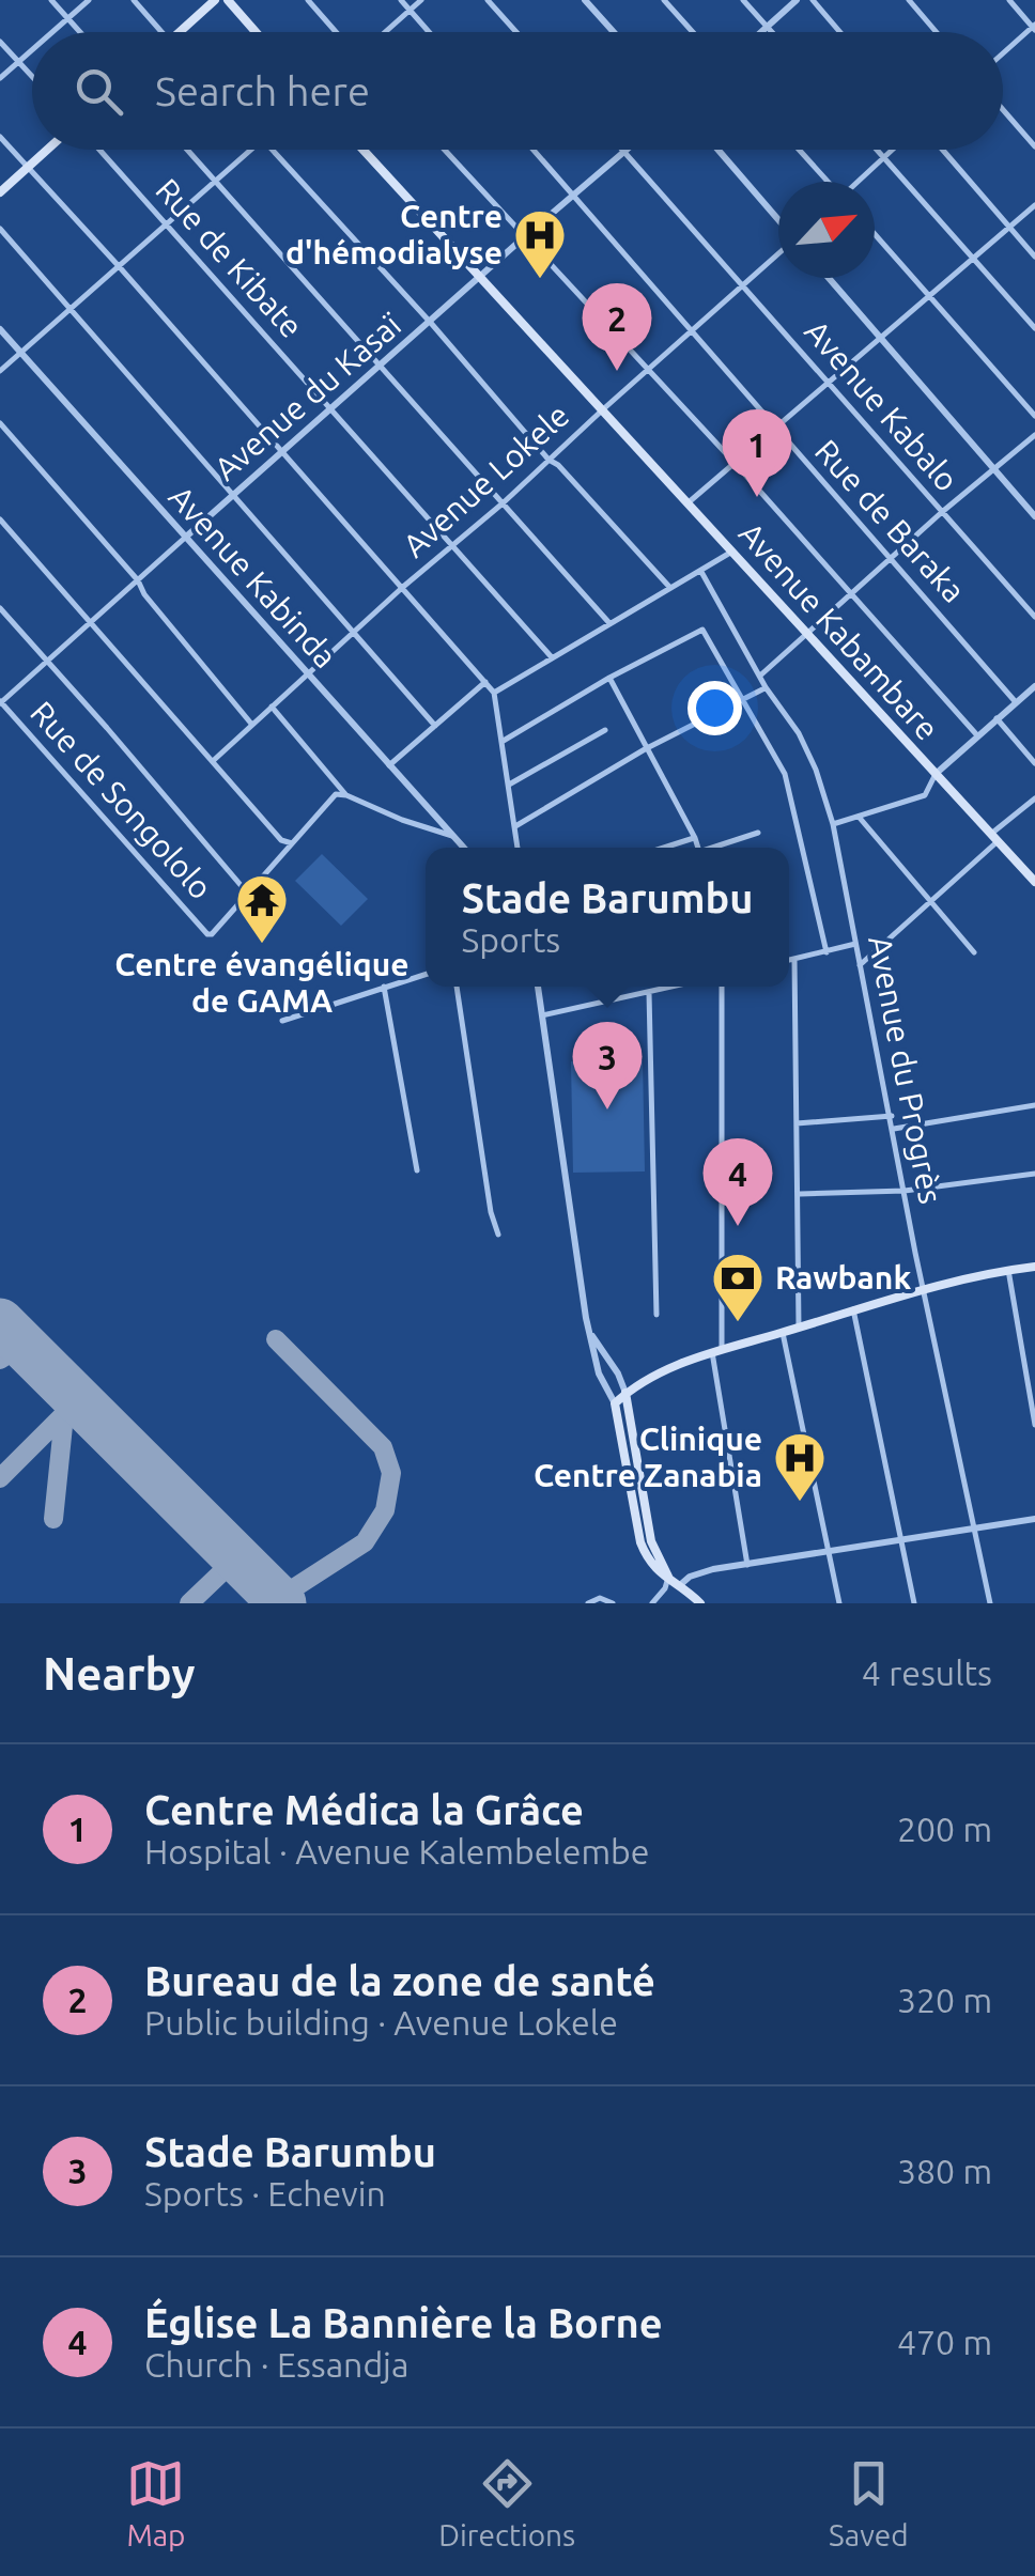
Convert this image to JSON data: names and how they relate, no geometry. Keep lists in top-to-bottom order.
{
  "streets": {
    "main road": ["Avenue Kabambare"],
    "street": [
      "Rue de Kibate",
      "Avenue du Kasaï",
      "Avenue Kabalo",
      "Avenue Lokele",
      "Rue de Baraka",
      "Avenue Kabinda",
      "Rue de Songololo",
      "Avenue du Progrès"
    ]
  },
  "crossings": [
    ["Rue de Kibate", "Avenue du Kasaï"],
    ["Rue de Kibate", "Avenue Lokele"],
    ["Avenue du Kasaï", "Avenue Kabalo"],
    ["Avenue du Kasaï", "Rue de Baraka"],
    ["Avenue du Kasaï", "Avenue Kabinda"],
    ["Avenue du Kasaï", "Avenue Kabambare"],
    ["Avenue du Kasaï", "Rue de Songololo"],
    ["Avenue Kabalo", "Avenue Lokele"],
    ["Avenue Lokele", "Rue de Baraka"],
    ["Avenue Lokele", "Avenue Kabinda"],
    ["Avenue Lokele", "Avenue Kabambare"]
  ],
  "places": {
    "hospital": ["Centre d'hémodialyse", "Clinique Centre Zanabia"],
    "temple": ["Centre évangélique de GAMA"],
    "bank": ["Rawbank"]
  },
  "north": "top right",
  "page": {
    "search": "Search here",
    "pins": [
      "2",
      "1",
      "3",
      "4"
    ],
    "popup": ["Stade Barumbu", "Sports"],
    "heading": ["Nearby", "4 results"],
    "list": [
      {
        "mark": "1",
        "name": "Centre Médica la Grâce",
        "note": "Hospital · Avenue Kalembelembe",
        "value": "200 m"
      },
      {
        "mark": "2",
        "name": "Bureau de la zone de santé",
        "note": "Public building · Avenue Lokele",
        "value": "320 m"
      },
      {
        "mark": "3",
        "name": "Stade Barumbu",
        "note": "Sports · Echevin",
        "value": "380 m"
      },
      {
        "mark": "4",
        "name": "Église La Bannière la Borne",
        "note": "Church · Essandja",
        "value": "470 m"
      }
    ],
    "nav": ["Map", "Directions", "Saved"]
  }
}
